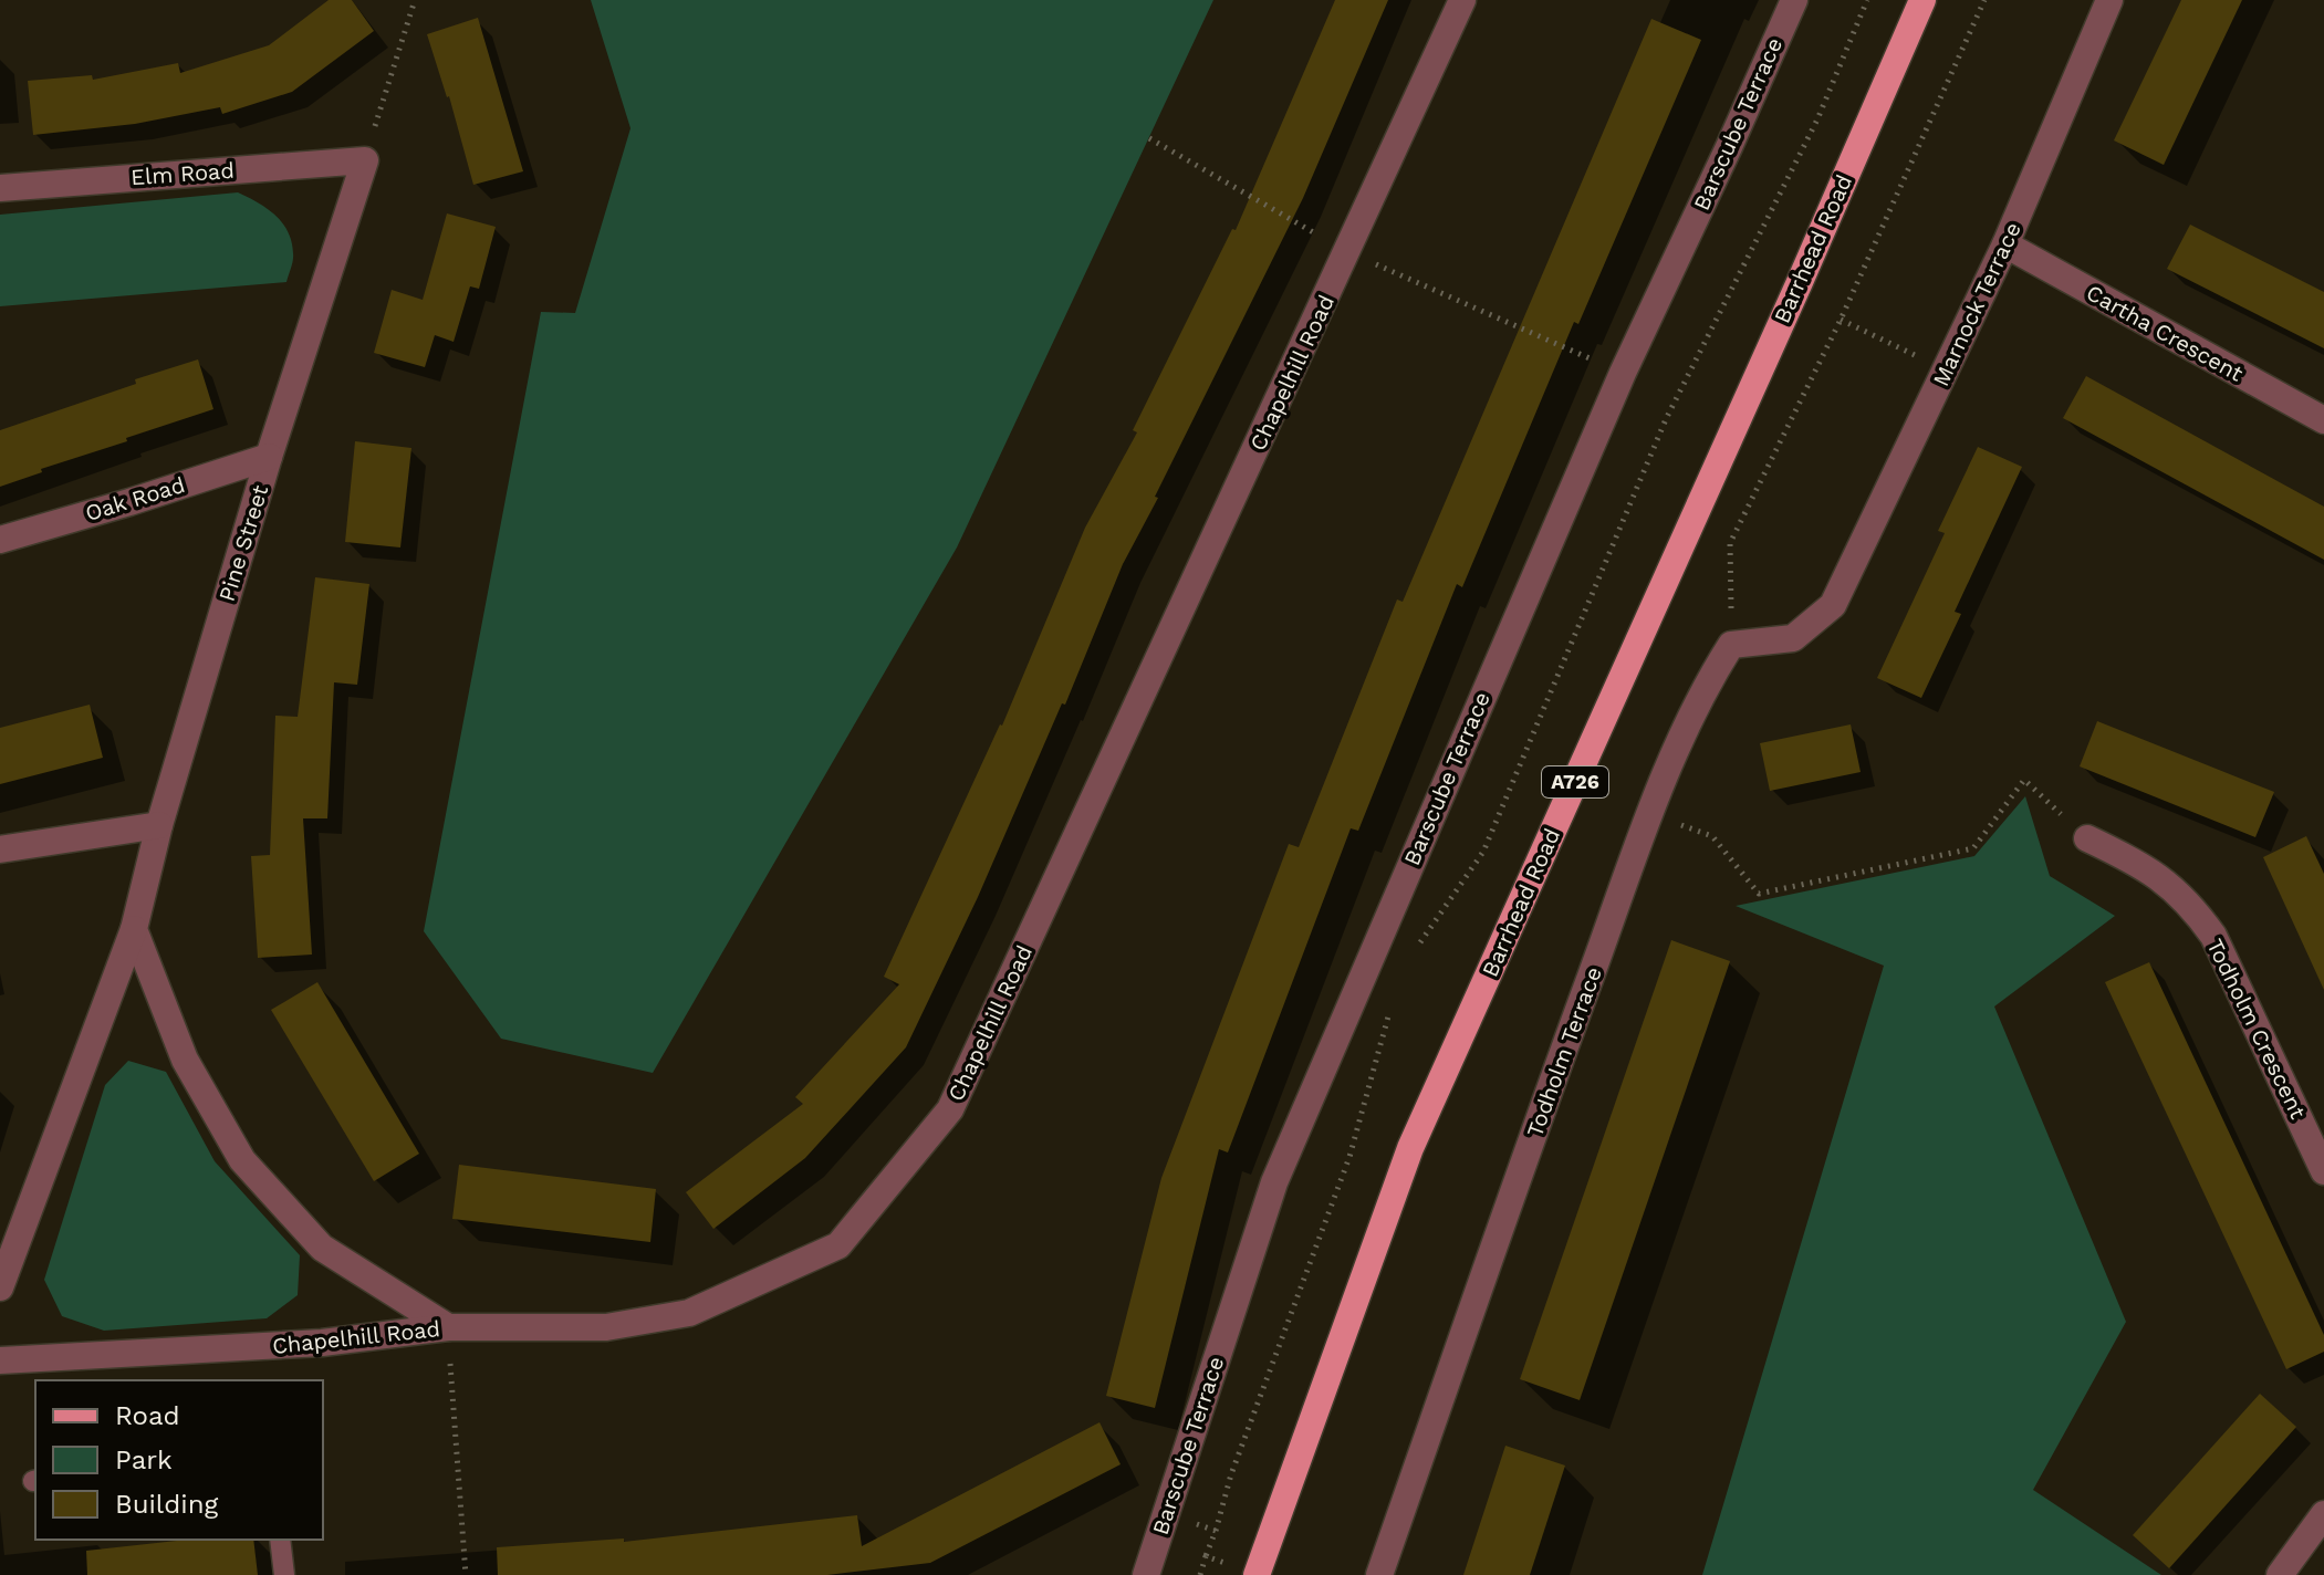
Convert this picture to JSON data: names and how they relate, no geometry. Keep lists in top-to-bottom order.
{
  "streets": {
    "main road": ["Barrhead Road", "A726"],
    "street": [
      "Barscube Terrace",
      "Elm Road",
      "Marnock Terrace",
      "Cartha Crescent",
      "Chapelhill Road",
      "Oak Road",
      "Pine Street",
      "Todholm Crescent",
      "Todholm Terrace"
    ]
  },
  "crossings": [
    ["Elm Road", "Pine Street"],
    ["Marnock Terrace", "Cartha Crescent"],
    ["Marnock Terrace", "Todholm Terrace"],
    ["Oak Road", "Pine Street"]
  ],
  "legend": ["Road", "Park", "Building"]
}
